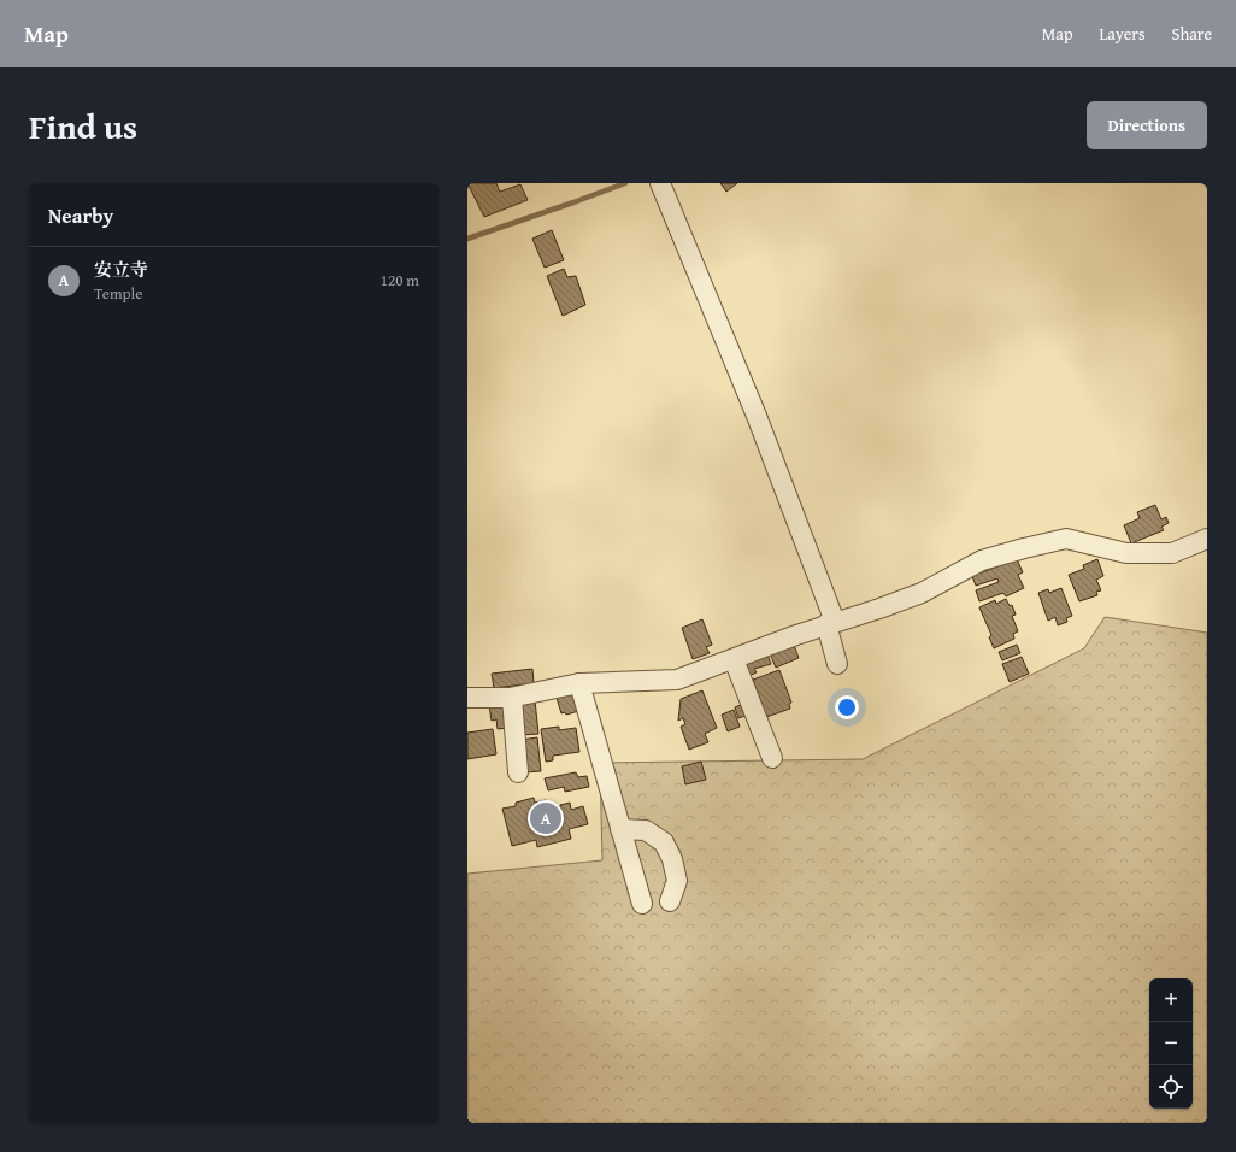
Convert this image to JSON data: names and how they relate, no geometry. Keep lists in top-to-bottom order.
{
  "page": {
    "header": "Map",
    "nav": ["Map", "Layers", "Share"],
    "title": "Find us",
    "buttons": "Directions",
    "heading": "Nearby",
    "list": [
      {
        "mark": "A",
        "name": "安立寺",
        "note": "Temple",
        "value": "120 m"
      }
    ],
    "pins": "A",
    "map_buttons": ["+", "−"]
  }
}
